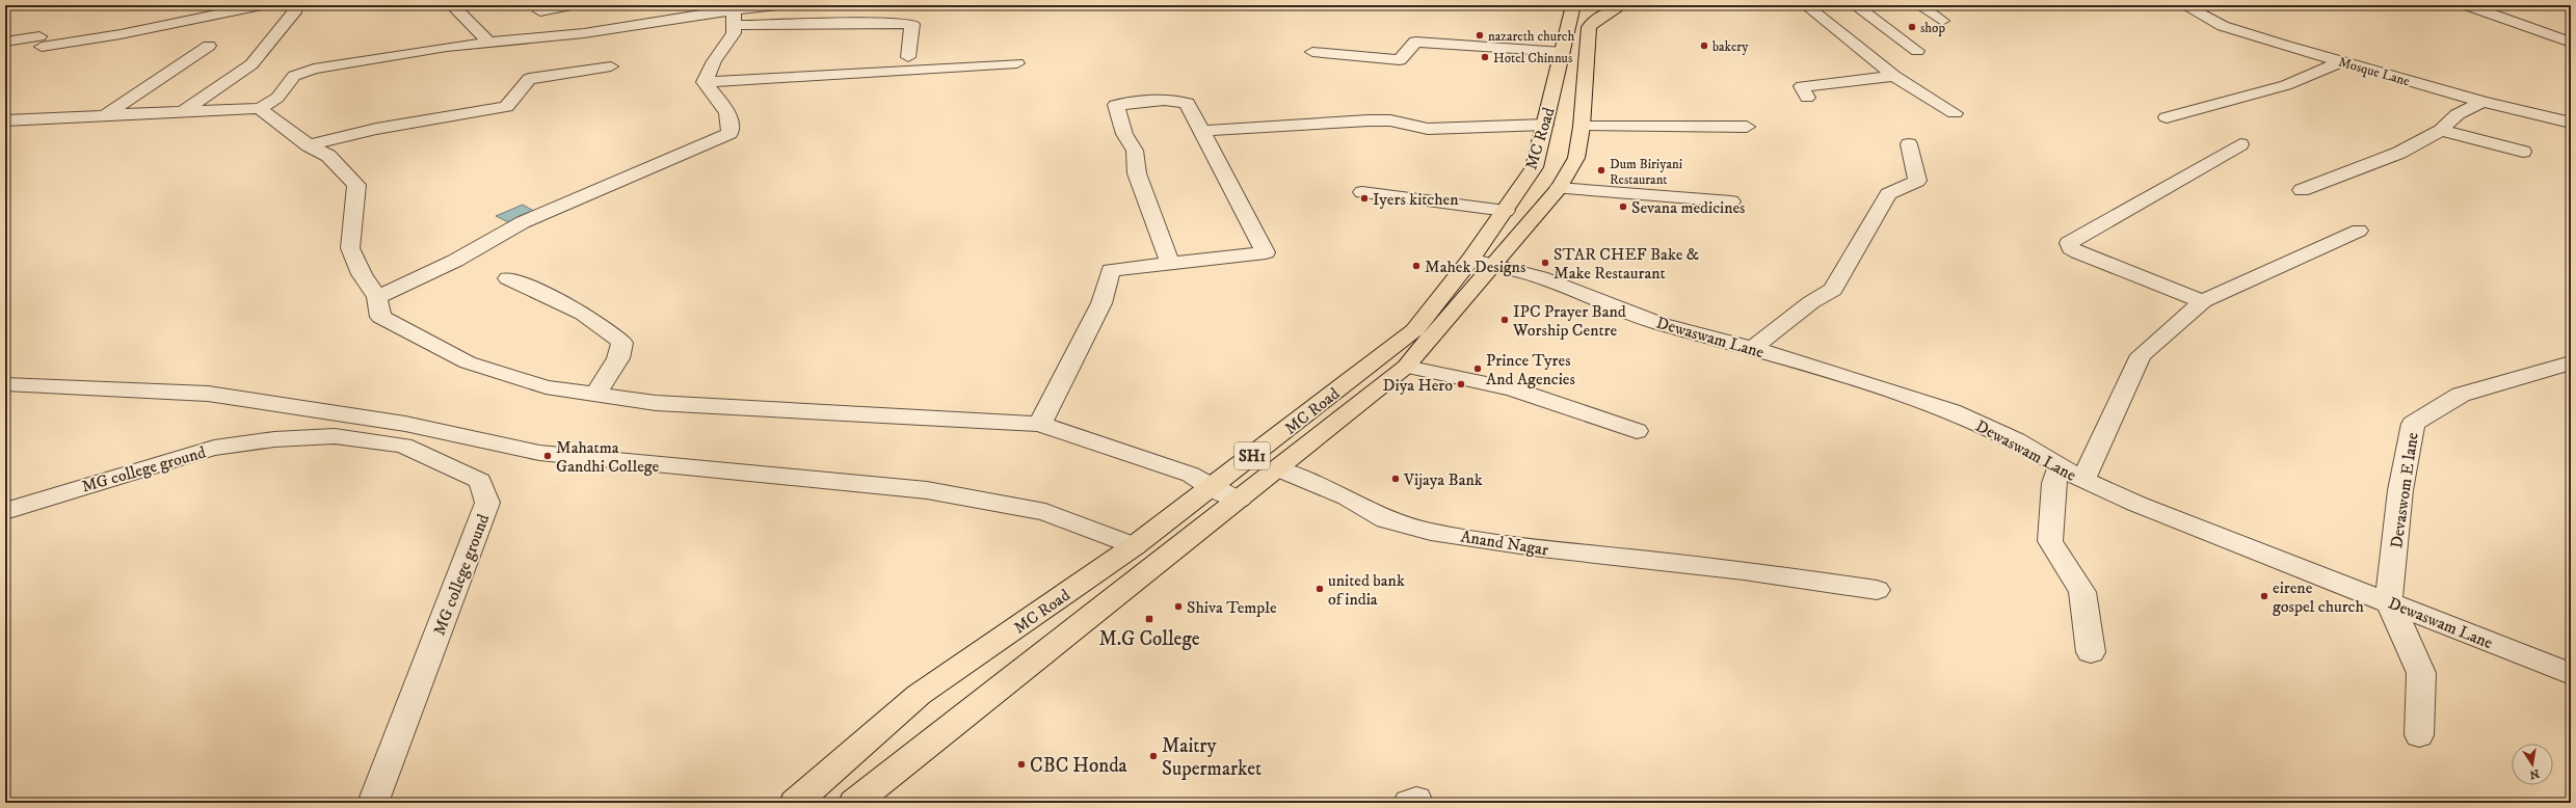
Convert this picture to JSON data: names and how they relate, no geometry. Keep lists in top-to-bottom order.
{
  "streets": {
    "main road": ["MC Road", "SH1"],
    "street": [
      "Mosque Lane",
      "Dewaswam Lane",
      "MG college ground",
      "Devaswom E lane",
      "Anand Nagar"
    ]
  },
  "crossings": [
    ["MC Road", "Dewaswam Lane"],
    ["MC Road", "Anand Nagar"],
    ["Dewaswam Lane", "Devaswom E lane"]
  ],
  "places": {
    "other": [
      "shop",
      "nazareth church",
      "bakery",
      "Hotel Chinnus",
      "Dum Biriyani Restaurant",
      "Iyers kitchen",
      "Sevana medicines",
      "STAR CHEF Bake & Make Restaurant",
      "Mahek Designs",
      "IPC Prayer Band Worship Centre",
      "Prince Tyres And Agencies",
      "Diya Hero",
      "Mahatma Gandhi College",
      "Vijaya Bank",
      "united bank of india",
      "eirene gospel church",
      "Shiva Temple",
      "Maitry Supermarket",
      "CBC Honda"
    ],
    "transit": ["M.G College"]
  },
  "north": "bottom"
}
